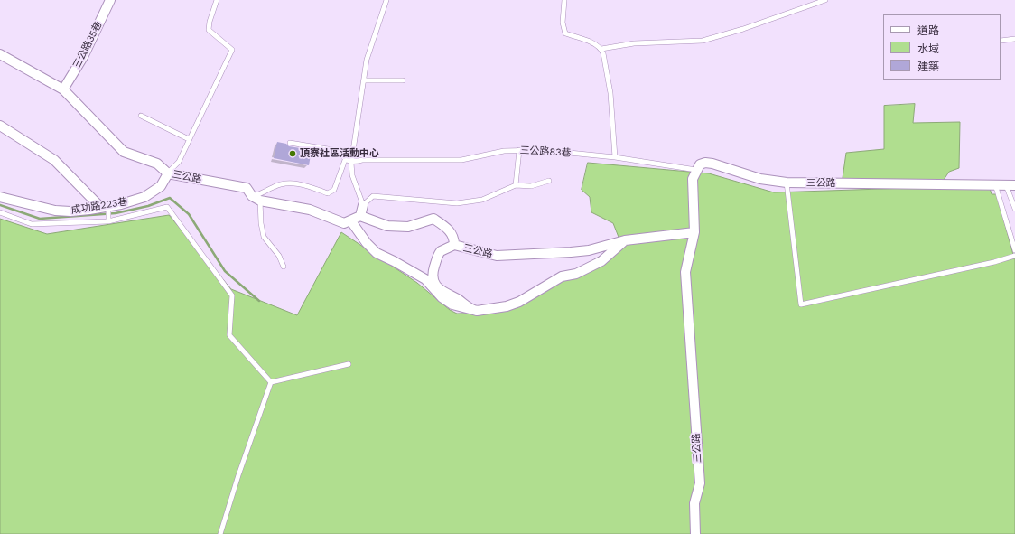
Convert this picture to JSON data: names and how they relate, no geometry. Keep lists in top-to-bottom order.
{
  "streets": {
    "street": ["三公路35巷", "三公路", "成功路223巷"],
    "lane": ["三公路83巷"]
  },
  "crossings": [
    ["三公路35巷", "三公路"],
    ["三公路83巷", "三公路"],
    ["三公路", "成功路223巷"]
  ],
  "places": ["頂寮社區活動中心"],
  "legend": ["道路", "水域", "建築"]
}
